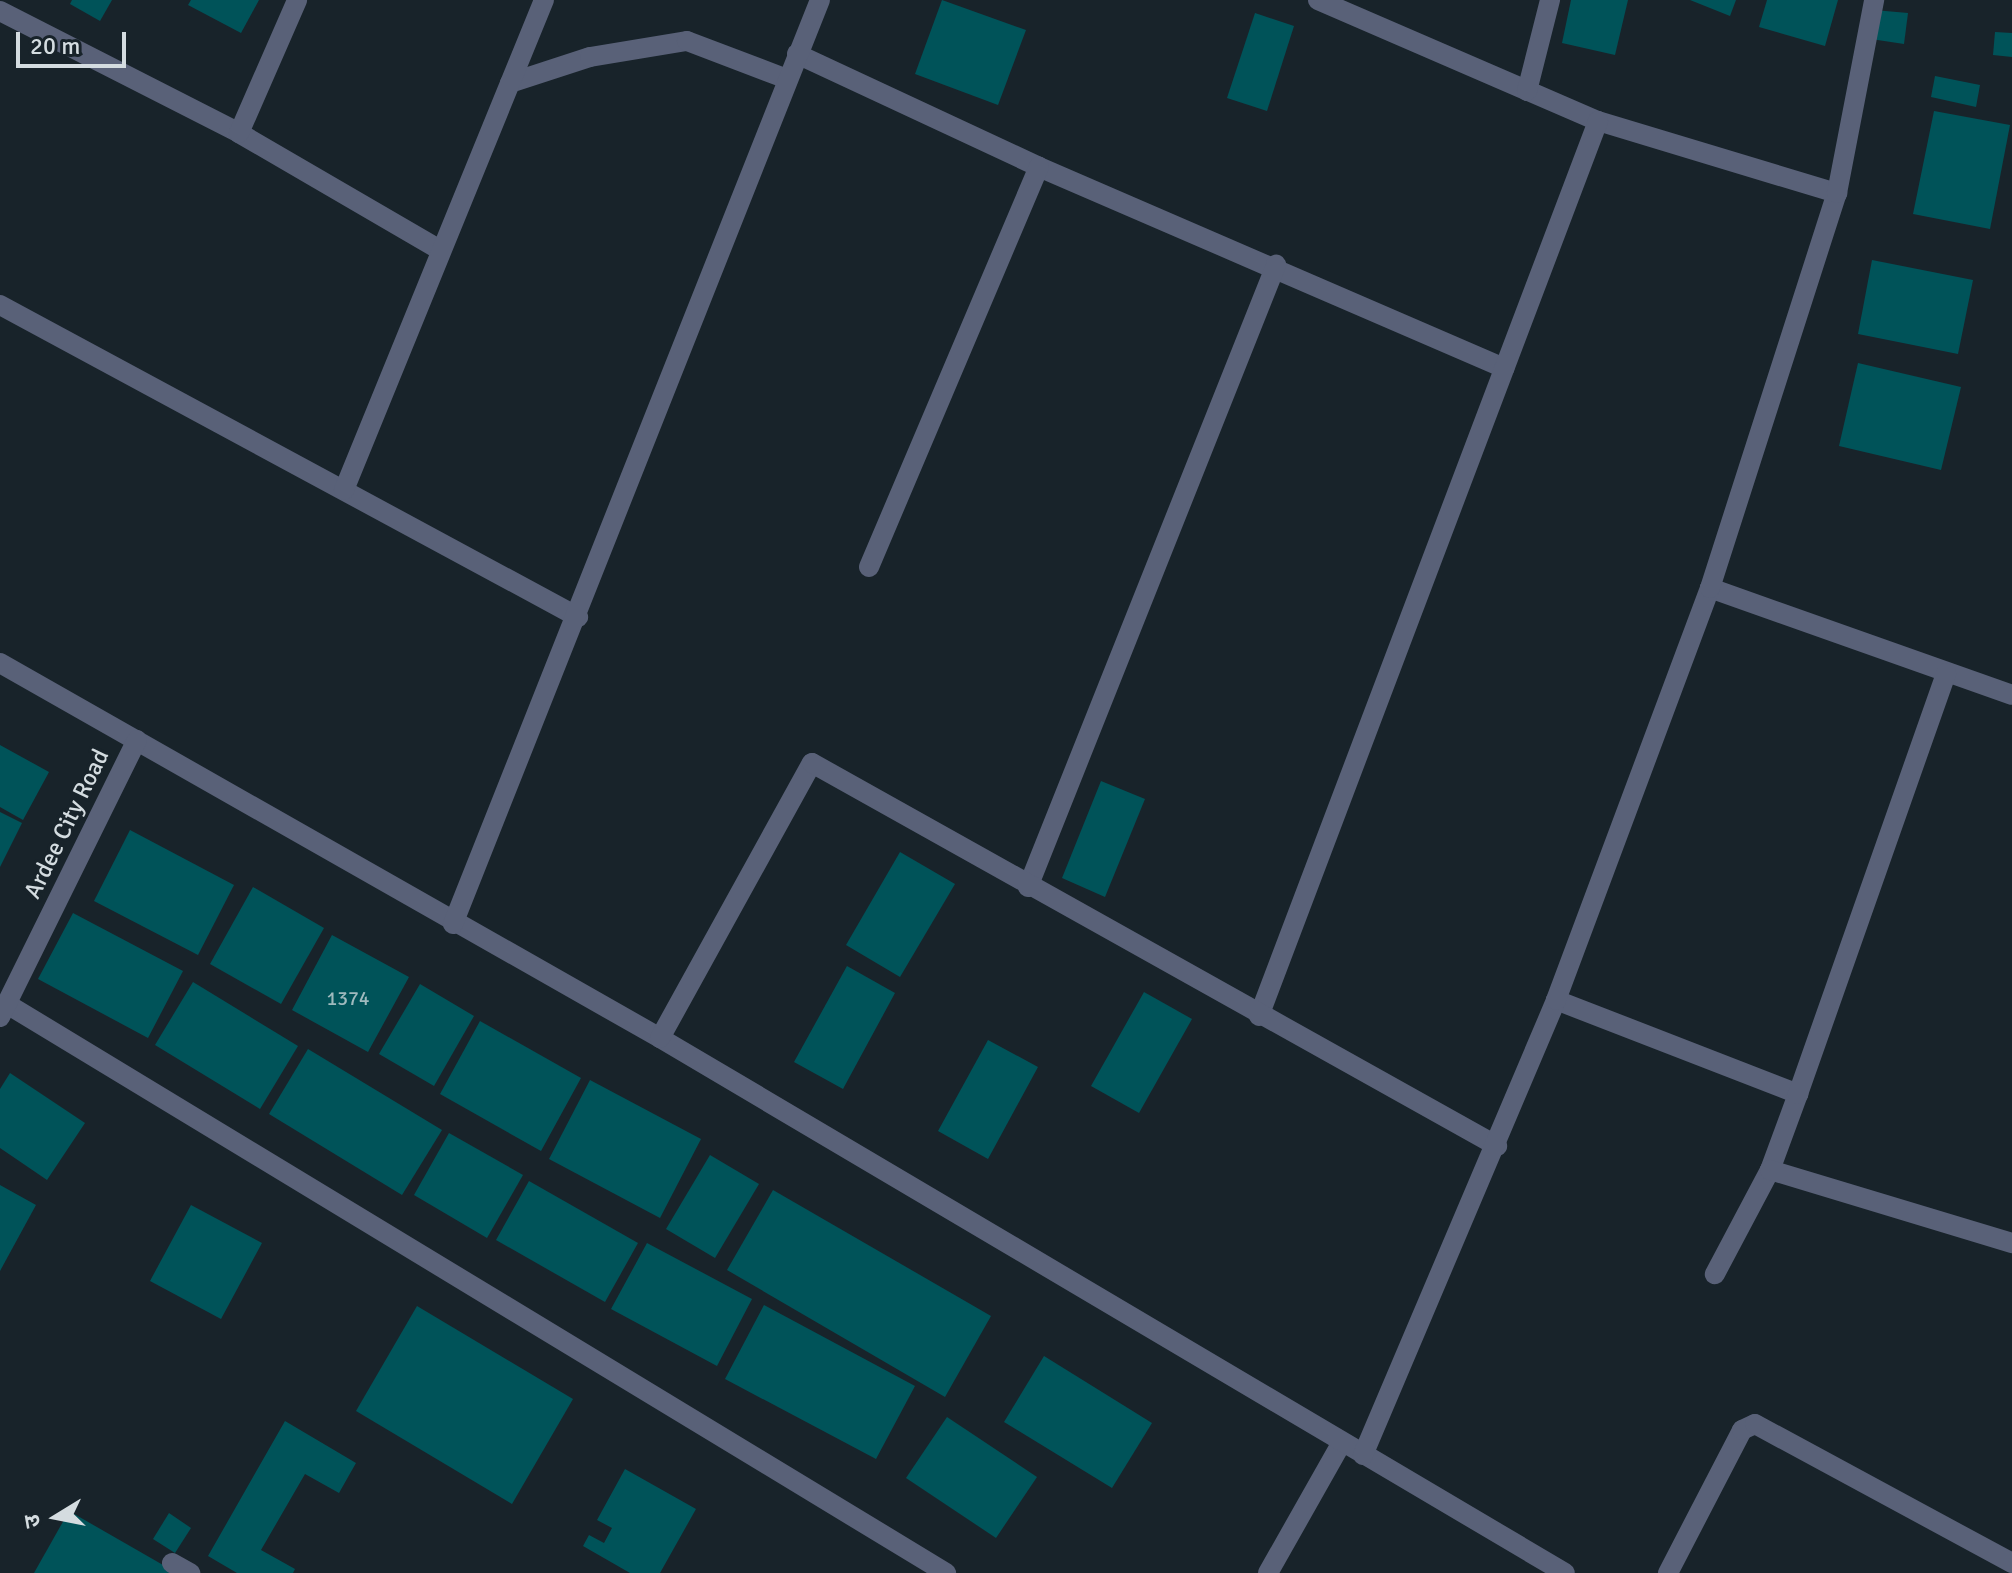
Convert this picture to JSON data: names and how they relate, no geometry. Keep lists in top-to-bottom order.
{
  "streets": {
    "street": ["Ardee City Road"]
  },
  "house_numbers": ["1374"],
  "scale_bar": "20 m",
  "north": "left"
}
